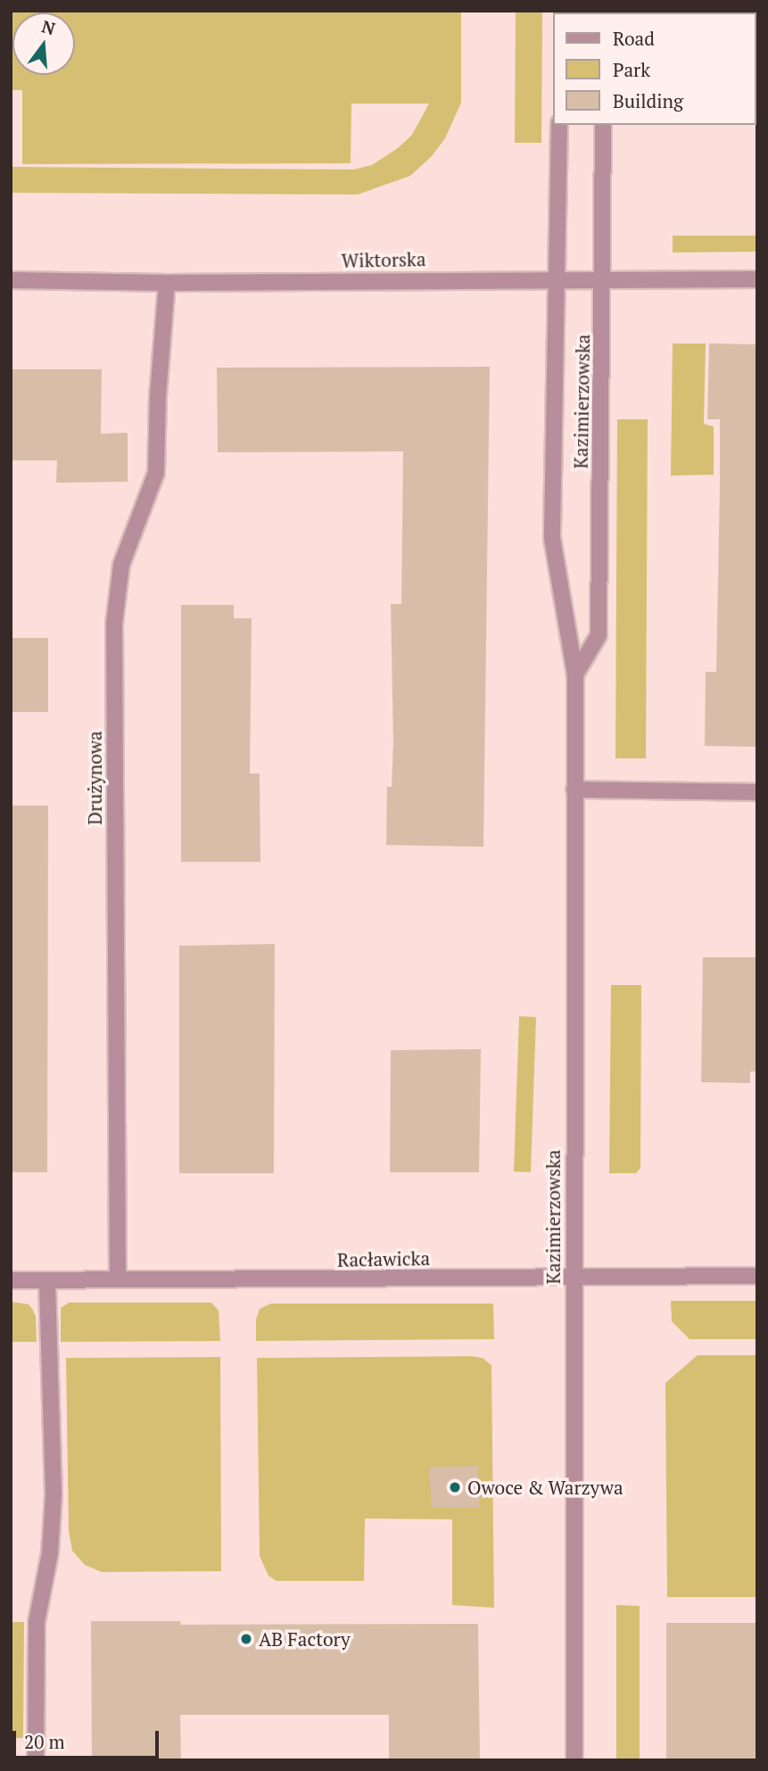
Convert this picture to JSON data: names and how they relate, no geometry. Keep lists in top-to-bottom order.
{
  "streets": {
    "street": [
      "Wiktorska",
      "Kazimierzowska",
      "Drużynowa",
      "Racławicka"
    ]
  },
  "crossings": [
    ["Wiktorska", "Kazimierzowska"],
    ["Wiktorska", "Drużynowa"],
    ["Kazimierzowska", "Racławicka"],
    ["Drużynowa", "Racławicka"]
  ],
  "places": ["Owoce & Warzywa", "AB Factory"],
  "legend": ["Road", "Park", "Building"],
  "scale_bar": "20 m",
  "north": "top"
}
